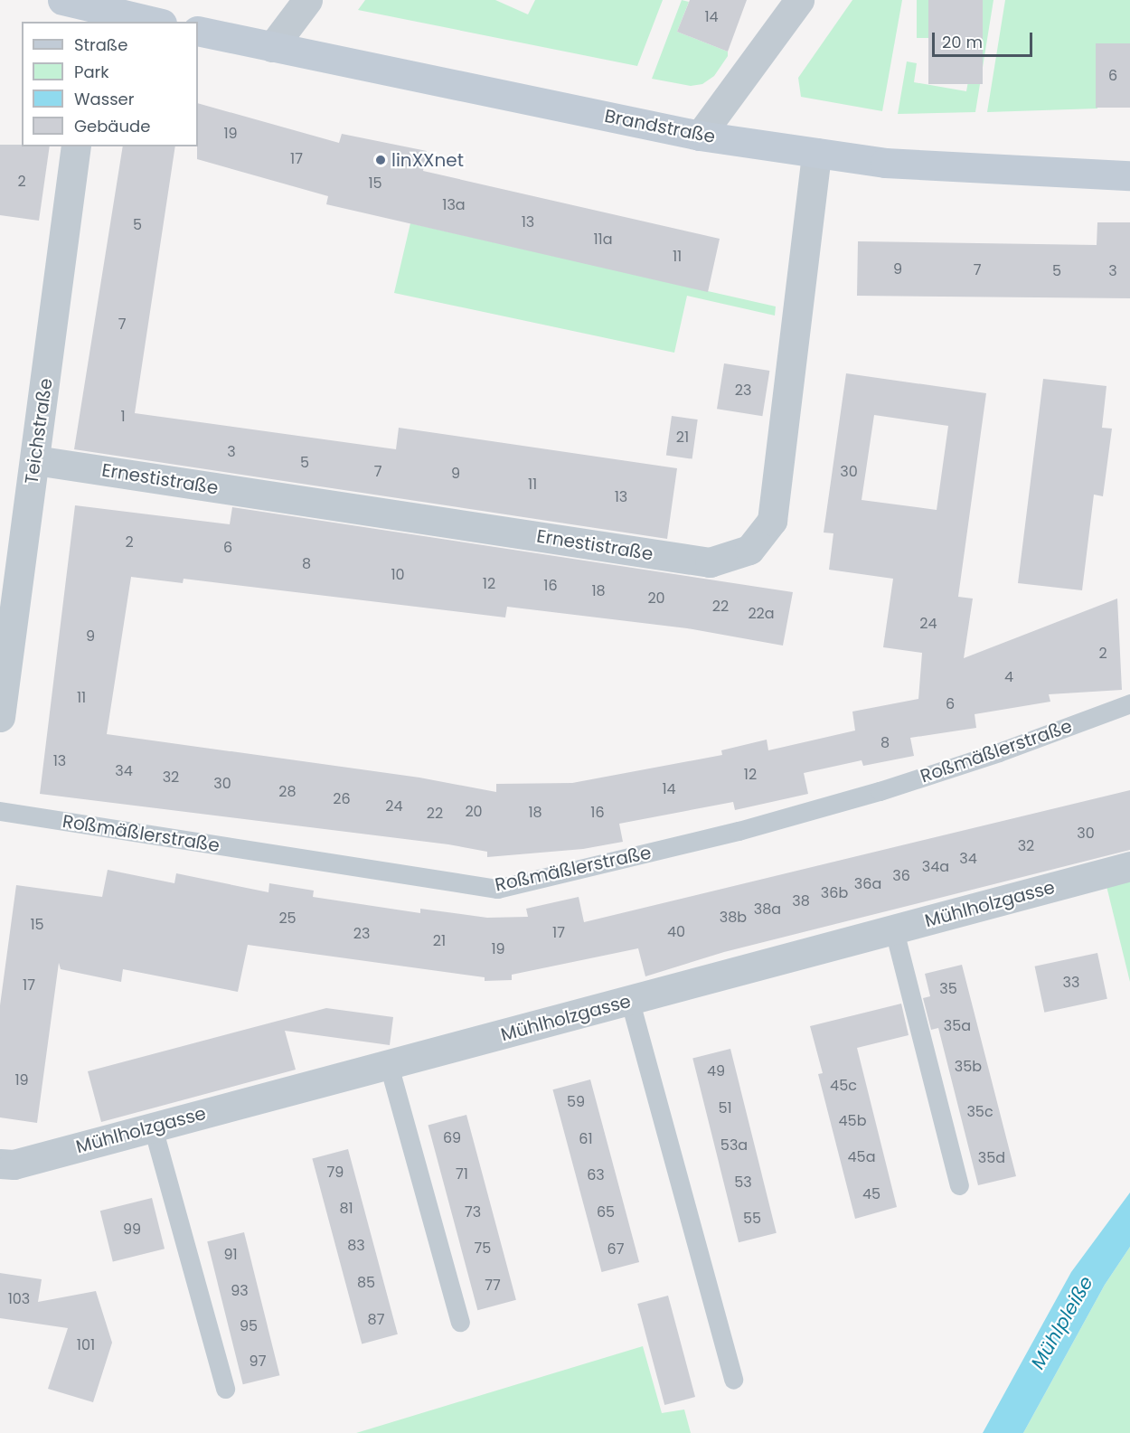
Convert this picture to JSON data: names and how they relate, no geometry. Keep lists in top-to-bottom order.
{
  "streets": {
    "street": [
      "Brandstraße",
      "Teichstraße",
      "Ernestistraße",
      "Mühlholzgasse"
    ],
    "lane": ["Roßmäßlerstraße"]
  },
  "crossings": [
    ["Brandstraße", "Ernestistraße"],
    ["Teichstraße", "Ernestistraße"]
  ],
  "water": ["Mühlpleiße"],
  "places": ["linXXnet"],
  "house_numbers": [
    "14",
    "6",
    "19",
    "17",
    "2",
    "15",
    "13a",
    "13",
    "5",
    "11a",
    "11",
    "9",
    "7",
    "5",
    "3",
    "7",
    "23",
    "1",
    "21",
    "3",
    "5",
    "7",
    "30",
    "9",
    "11",
    "13",
    "2",
    "6",
    "8",
    "10",
    "12",
    "16",
    "18",
    "20",
    "22",
    "22a",
    "24",
    "9",
    "2",
    "4",
    "11",
    "6",
    "8",
    "13",
    "34",
    "12",
    "32",
    "30",
    "14",
    "28",
    "26",
    "24",
    "20",
    "18",
    "16",
    "22",
    "30",
    "32",
    "34",
    "34a",
    "36",
    "36a",
    "36b",
    "38",
    "38a",
    "38b",
    "25",
    "15",
    "40",
    "17",
    "23",
    "21",
    "19",
    "33",
    "17",
    "35",
    "35a",
    "35b",
    "49",
    "19",
    "45c",
    "59",
    "51",
    "35c",
    "45b",
    "69",
    "61",
    "53a",
    "45a",
    "35d",
    "79",
    "71",
    "63",
    "53",
    "45",
    "81",
    "73",
    "65",
    "55",
    "99",
    "83",
    "75",
    "67",
    "91",
    "85",
    "77",
    "93",
    "103",
    "87",
    "95",
    "101",
    "97"
  ],
  "legend": [
    "Straße",
    "Park",
    "Wasser",
    "Gebäude"
  ],
  "scale_bar": "20 m"
}
